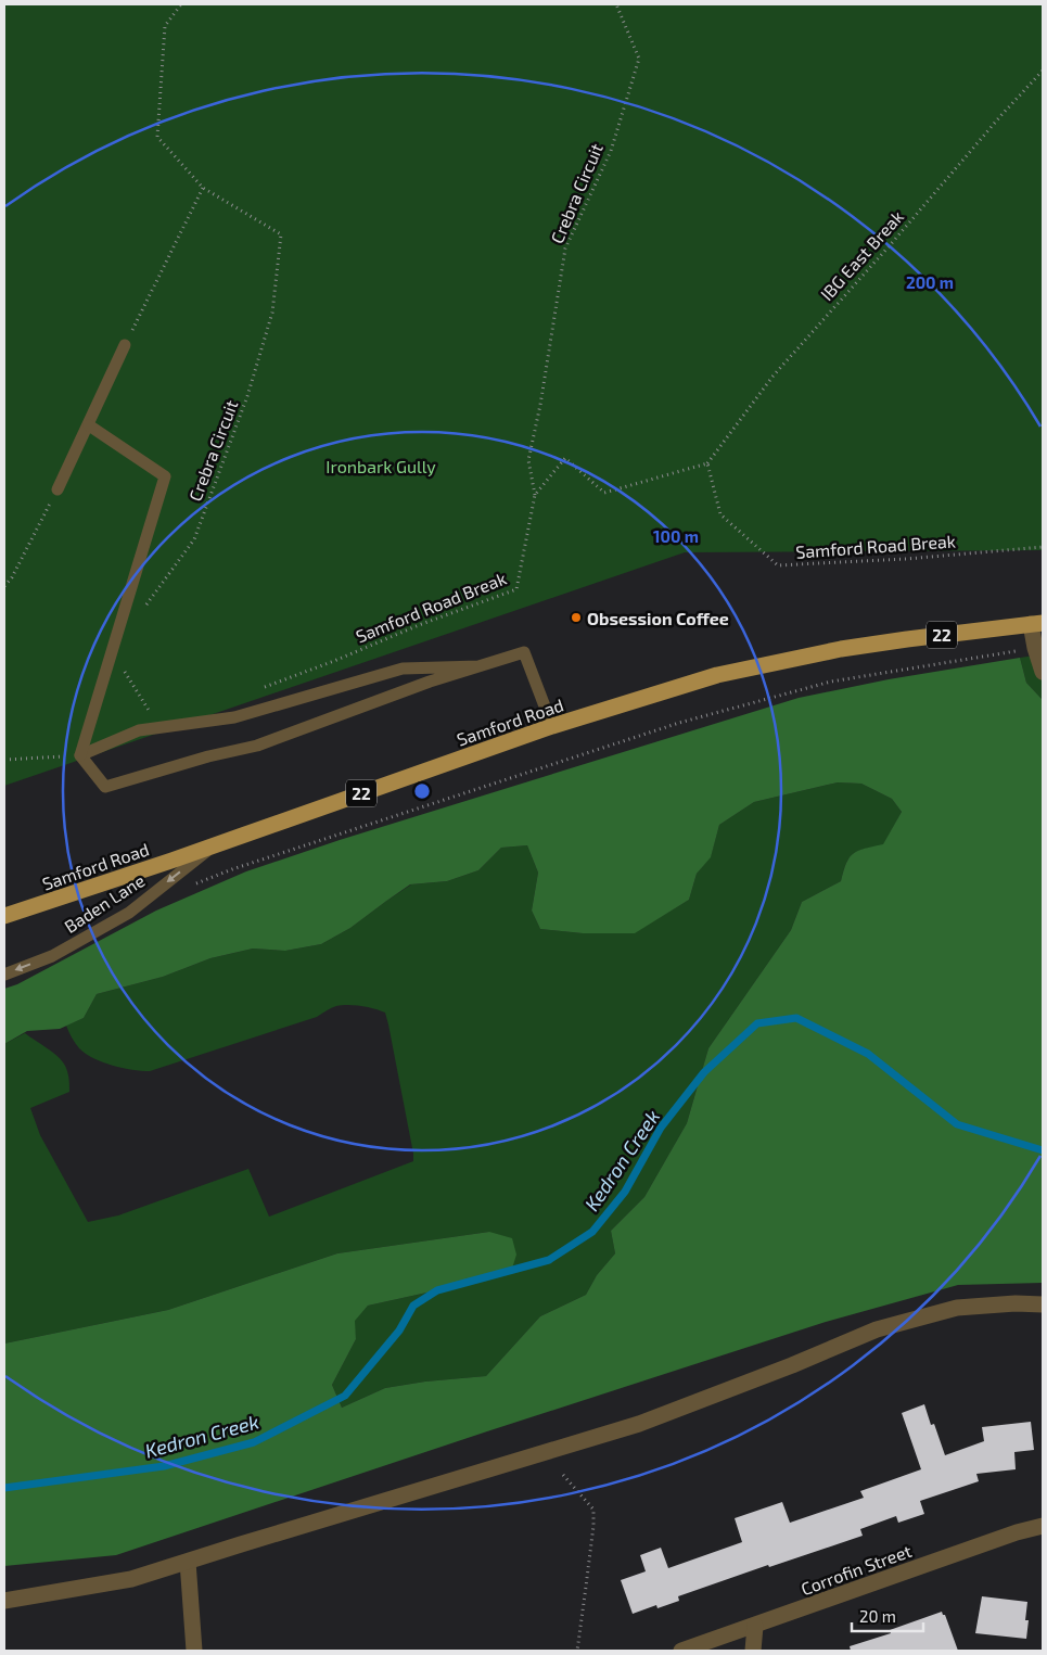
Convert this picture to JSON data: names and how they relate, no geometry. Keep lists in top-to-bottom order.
{
  "streets": {
    "main road": ["22", "Samford Road"],
    "street": ["Corrofin Street"],
    "lane": ["Baden Lane"],
    "path": ["Crebra Circuit", "IBG East Break", "Samford Road Break"]
  },
  "crossings": [
    ["Crebra Circuit", "Samford Road Break"],
    ["IBG East Break", "Samford Road Break"],
    ["Samford Road", "Baden Lane"]
  ],
  "one_way": ["Baden Lane"],
  "water": ["Kedron Creek"],
  "parks": ["Ironbark Gully"],
  "places": ["Obsession Coffee"],
  "scale_bar": "20 m",
  "rings": ["200 m", "100 m"]
}
